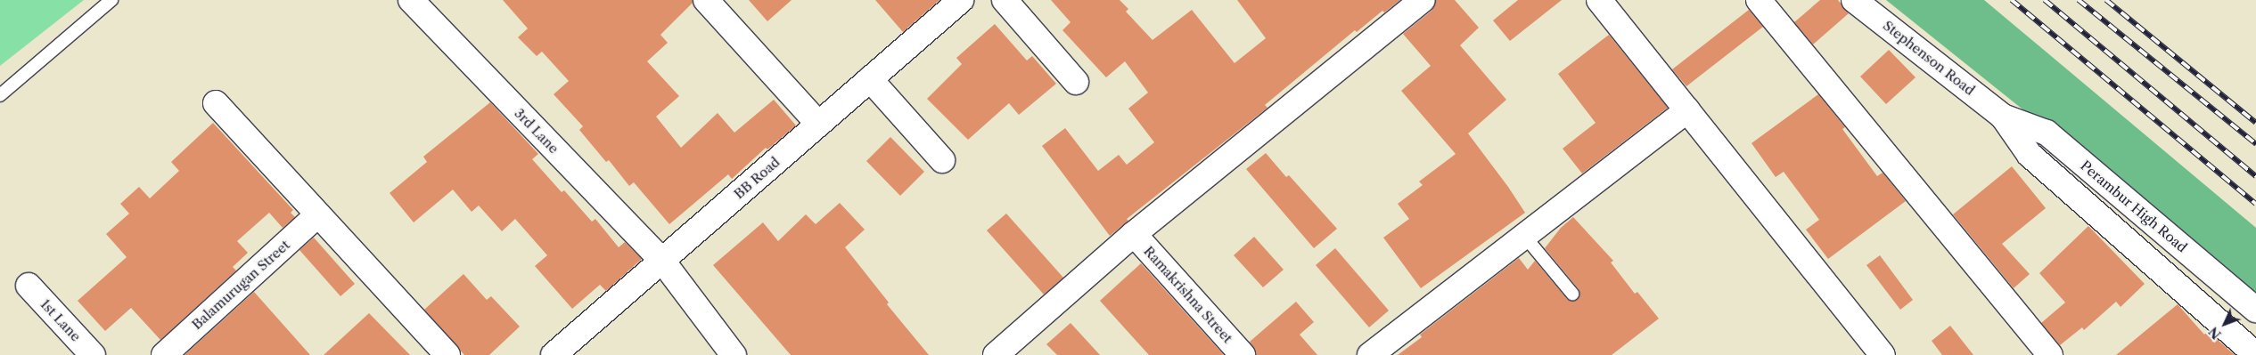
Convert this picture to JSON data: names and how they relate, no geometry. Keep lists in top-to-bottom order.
{
  "streets": {
    "street": [
      "Stephenson Road",
      "3rd Lane",
      "BB Road",
      "Perambur High Road",
      "Balamurugan Street",
      "Ramakrishna Street",
      "1st Lane"
    ]
  },
  "crossings": [
    ["Stephenson Road", "Perambur High Road"],
    ["3rd Lane", "BB Road"]
  ],
  "north": "bottom left"
}
